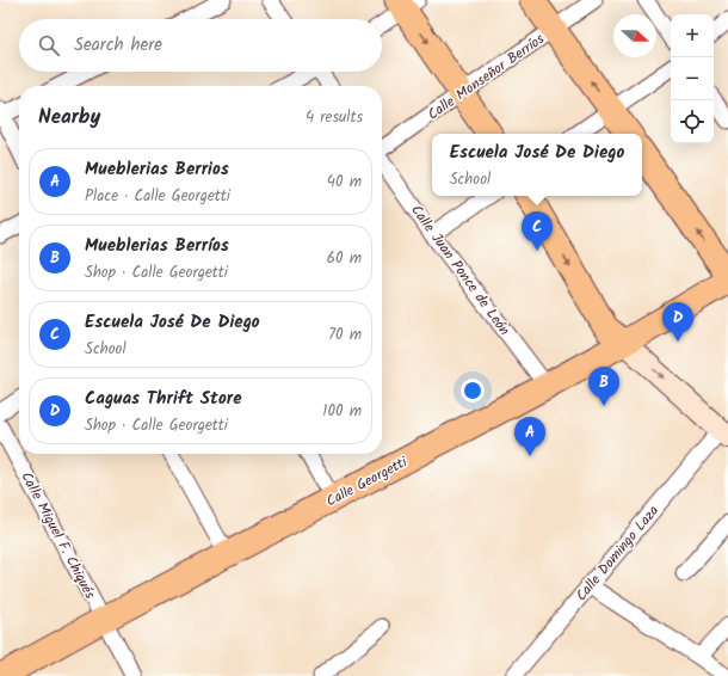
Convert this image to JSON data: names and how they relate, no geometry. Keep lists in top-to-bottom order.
{
  "streets": {
    "main road": ["Calle Georgetti"],
    "street": [
      "Calle Monseñor Berríos",
      "Calle Juan Ponce de León",
      "Calle Miguel F. Chiqués",
      "Calle Domingo Laza"
    ]
  },
  "crossings": [
    ["Calle Juan Ponce de León", "Calle Georgetti"],
    ["Calle Georgetti", "Calle Miguel F. Chiqués"]
  ],
  "north": "right",
  "page": {
    "map_buttons": ["+", "−"],
    "search": "Search here",
    "heading": ["Nearby", "4 results"],
    "popup": ["Escuela José De Diego", "School"],
    "list": [
      {
        "mark": "A",
        "name": "Mueblerias Berrios",
        "note": "Place · Calle Georgetti",
        "value": "40 m"
      },
      {
        "mark": "B",
        "name": "Mueblerias Berríos",
        "note": "Shop · Calle Georgetti",
        "value": "60 m"
      },
      {
        "mark": "C",
        "name": "Escuela José De Diego",
        "note": "School",
        "value": "70 m"
      },
      {
        "mark": "D",
        "name": "Caguas Thrift Store",
        "note": "Shop · Calle Georgetti",
        "value": "100 m"
      }
    ],
    "pins": [
      "C",
      "D",
      "B",
      "A"
    ]
  }
}
